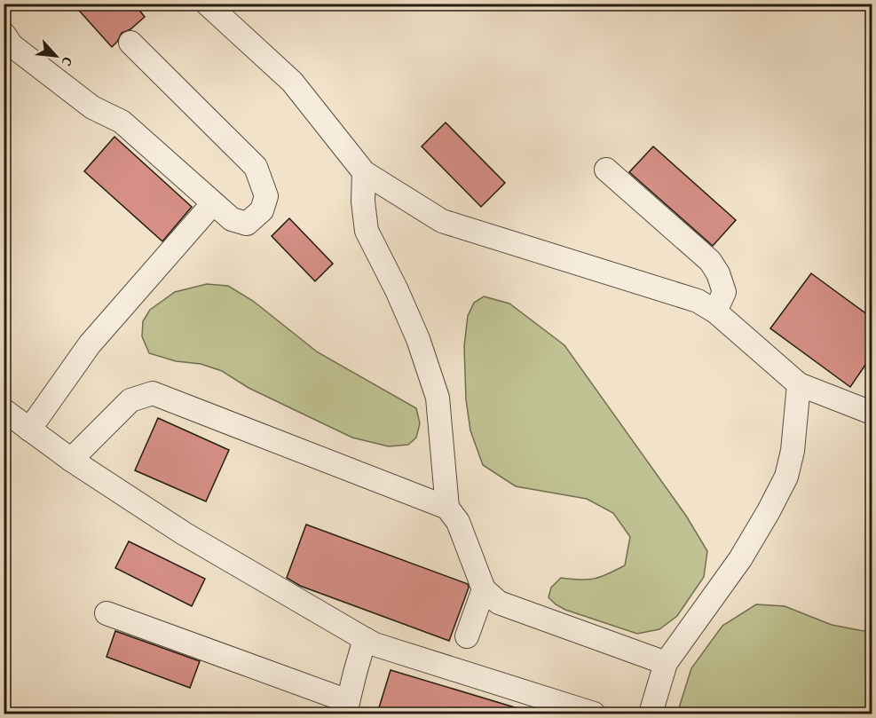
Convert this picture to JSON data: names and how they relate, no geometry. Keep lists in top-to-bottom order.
{
  "north": "bottom right"
}
